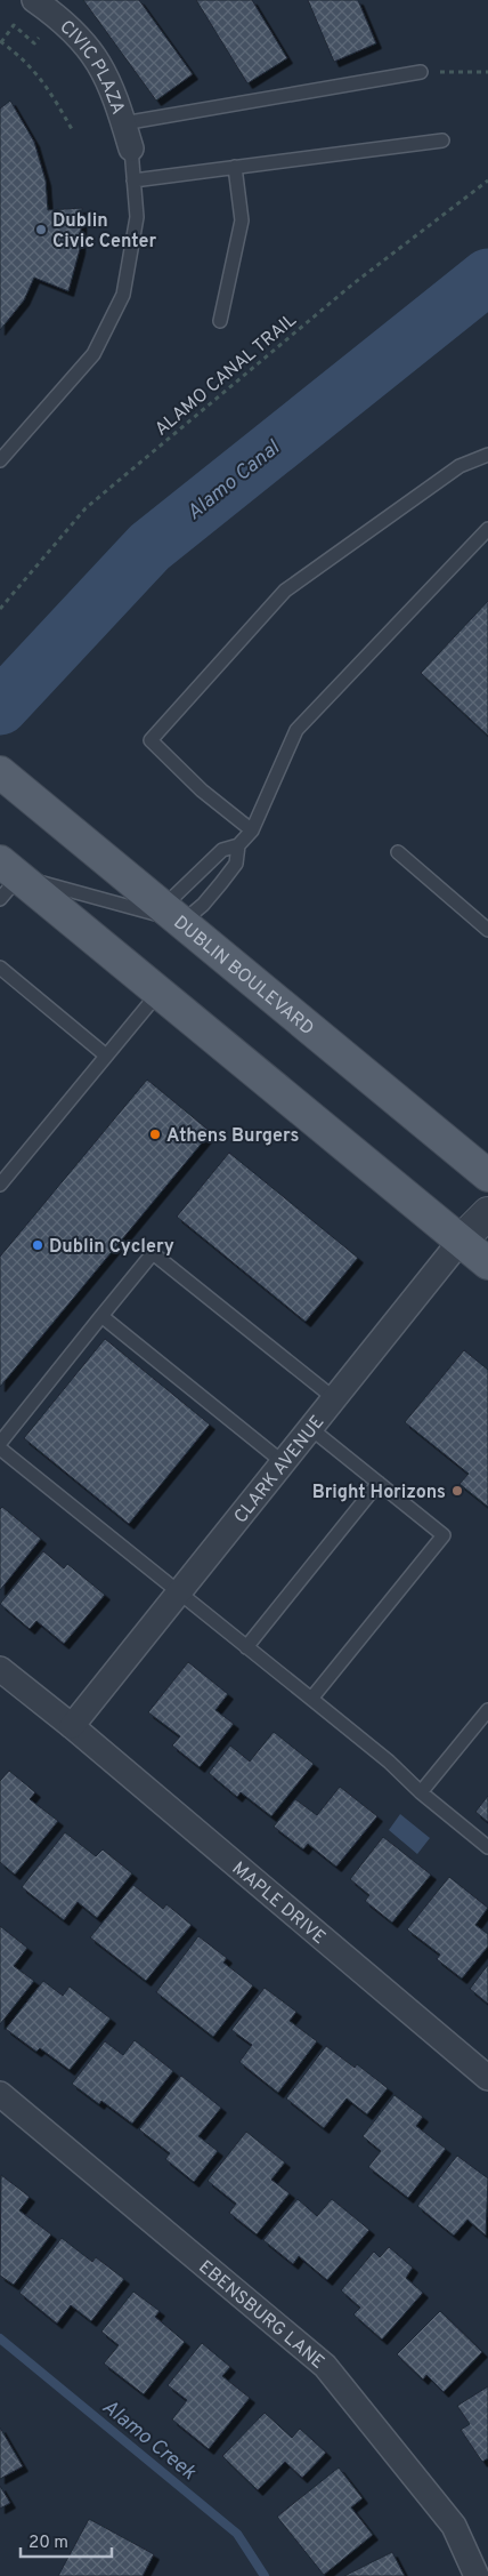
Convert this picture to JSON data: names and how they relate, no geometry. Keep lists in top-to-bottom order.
{
  "streets": {
    "main road": ["DUBLIN BOULEVARD"],
    "street": [
      "CIVIC PLAZA",
      "CLARK AVENUE",
      "MAPLE DRIVE",
      "EBENSBURG LANE"
    ],
    "path": ["ALAMO CANAL TRAIL"]
  },
  "crossings": [
    ["CLARK AVENUE", "MAPLE DRIVE"]
  ],
  "water": ["Alamo Canal", "Alamo Creek"],
  "places": [
    "Dublin Civic Center",
    "Athens Burgers",
    "Dublin Cyclery",
    "Bright Horizons"
  ],
  "scale_bar": "20 m"
}
